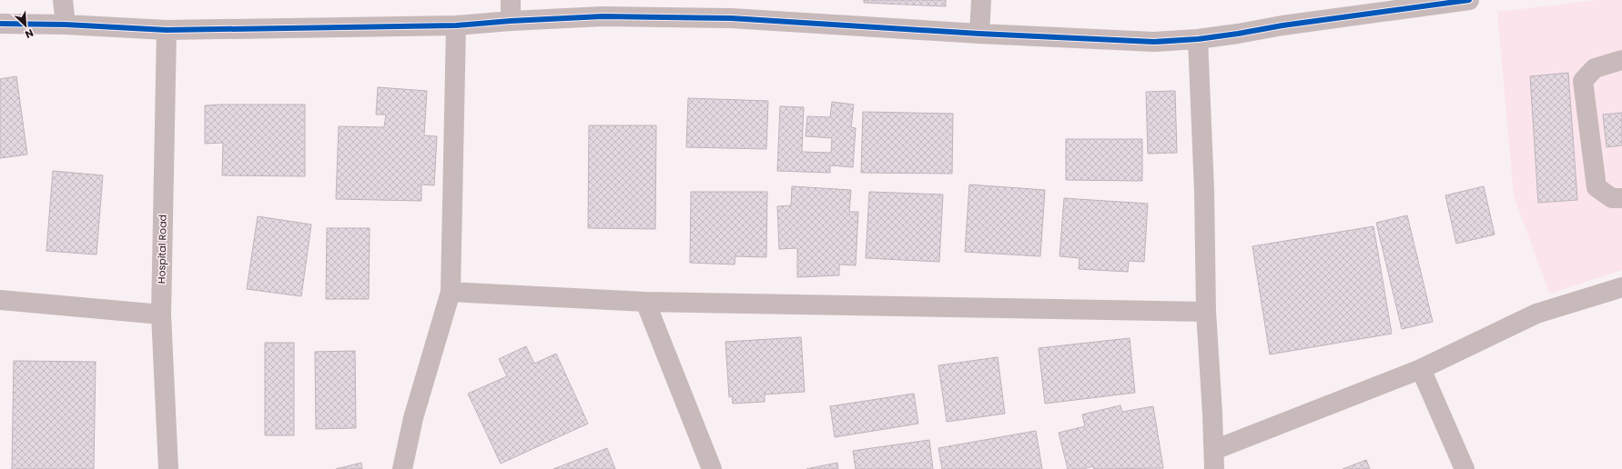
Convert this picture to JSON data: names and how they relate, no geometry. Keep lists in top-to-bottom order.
{
  "streets": {
    "street": ["Hospital Road"]
  },
  "north": "bottom right"
}
